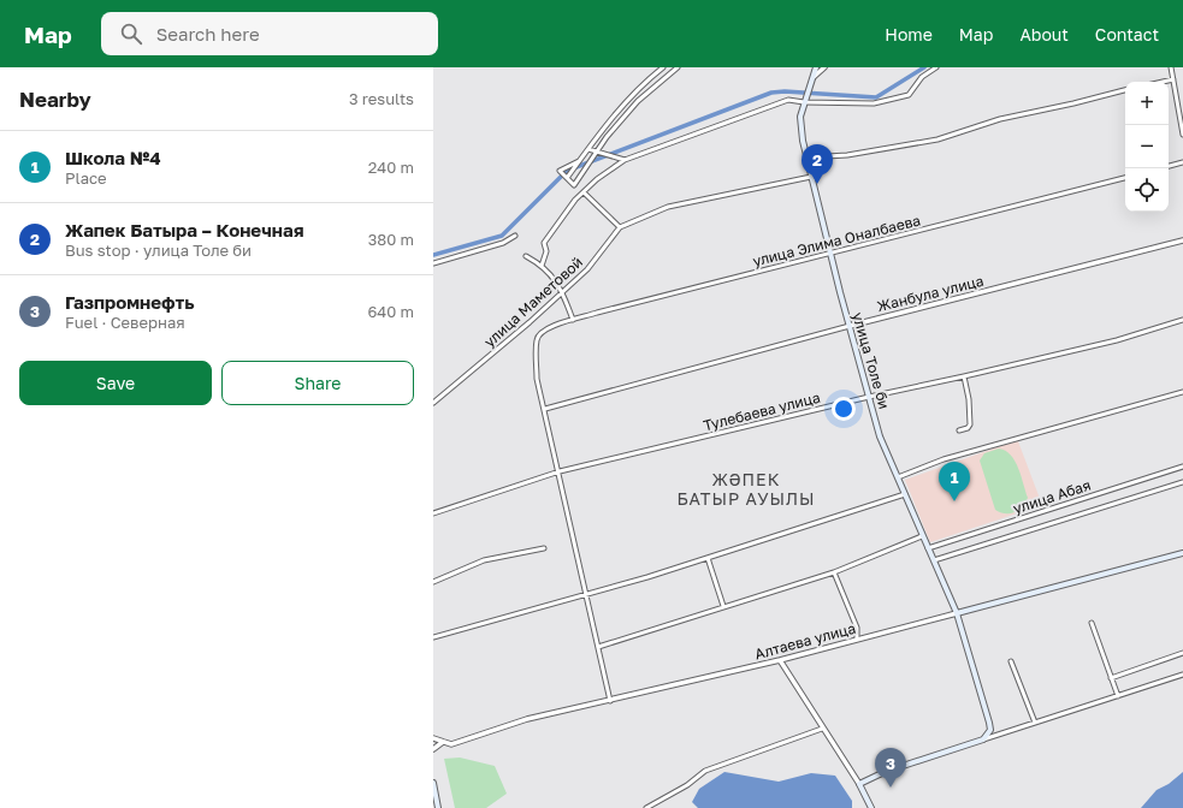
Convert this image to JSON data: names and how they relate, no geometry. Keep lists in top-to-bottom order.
{
  "streets": {
    "main road": ["улица Толе би", "Алтаева улица"],
    "street": [
      "улица Элима Оналбаева",
      "Жанбула улица",
      "улица Маметовой",
      "Тулебаева улица",
      "улица Абая"
    ]
  },
  "crossings": [
    ["улица Элима Оналбаева", "Жанбула улица"],
    ["улица Элима Оналбаева", "улица Толе би"],
    ["Жанбула улица", "улица Толе би"],
    ["улица Маметовой", "улица Толе би"],
    ["улица Толе би", "Тулебаева улица"],
    ["улица Толе би", "улица Абая"],
    ["улица Толе би", "Алтаева улица"]
  ],
  "districts": ["ЖӘПЕК БАТЫР АУЫЛЫ"],
  "page": {
    "header": "Map",
    "search": "Search here",
    "nav": [
      "Home",
      "Map",
      "About",
      "Contact"
    ],
    "heading": ["Nearby", "3 results"],
    "map_buttons": ["+", "−"],
    "list": [
      {
        "mark": "1",
        "name": "Школа №4",
        "note": "Place",
        "value": "240 m"
      },
      {
        "mark": "2",
        "name": "Жапек Батыра – Конечная",
        "note": "Bus stop · улица Толе би",
        "value": "380 m"
      },
      {
        "mark": "3",
        "name": "Газпромнефть",
        "note": "Fuel · Северная",
        "value": "640 m"
      }
    ],
    "pins": ["2", "1", "3"],
    "buttons": ["Save", "Share"]
  }
}
